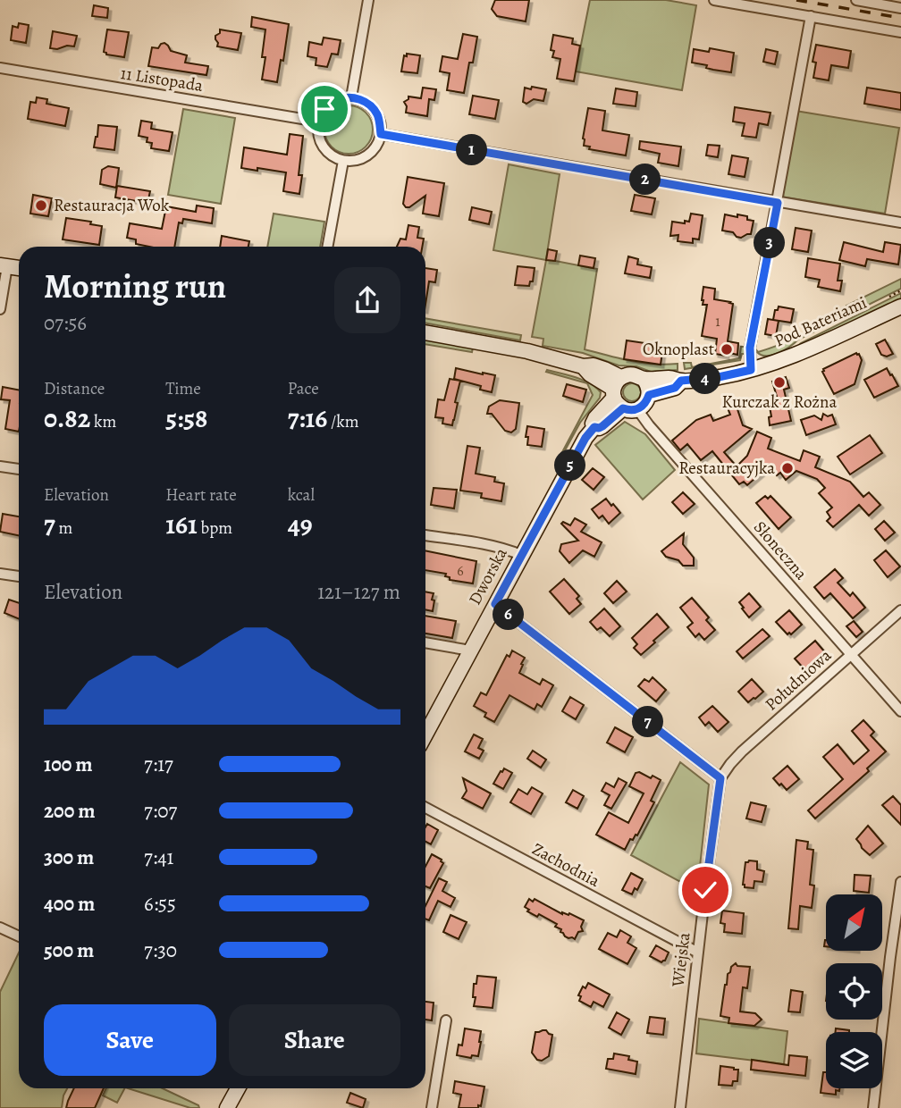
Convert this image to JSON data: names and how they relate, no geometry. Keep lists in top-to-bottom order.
{
  "streets": {
    "street": [
      "11 Listopada",
      "Pod Bateriami",
      "Słoneczna",
      "Dworska",
      "Południowa",
      "Zachodnia",
      "Wiejska"
    ]
  },
  "crossings": [
    ["Pod Bateriami", "Słoneczna"],
    ["Pod Bateriami", "Dworska"],
    ["Słoneczna", "Dworska"],
    ["Słoneczna", "Południowa"],
    ["Południowa", "Wiejska"],
    ["Zachodnia", "Wiejska"]
  ],
  "places": [
    "Restauracja Wok",
    "Oknoplast",
    "Kurczak z Rożna",
    "Restauracyjka"
  ],
  "house_numbers": ["1", "6"],
  "north": "top right",
  "page": {
    "pins": [
      "1",
      "2",
      "3",
      "4",
      "5",
      "6",
      "7"
    ],
    "heading": ["Morning run", "07:56"],
    "stats": [
      ["Distance", "0.82 km"],
      ["Time", "5:58"],
      ["Pace", "7:16 /km"],
      ["Elevation", "7 m"],
      ["Heart rate", "161 bpm"],
      ["kcal", "49"]
    ],
    "chart": ["Elevation", "121–127 m"],
    "list": [
      {
        "name": "100 m",
        "note": "7:17"
      },
      {
        "name": "200 m",
        "note": "7:07"
      },
      {
        "name": "300 m",
        "note": "7:41"
      },
      {
        "name": "400 m",
        "note": "6:55"
      },
      {
        "name": "500 m",
        "note": "7:30"
      }
    ],
    "buttons": ["Save", "Share"]
  }
}
